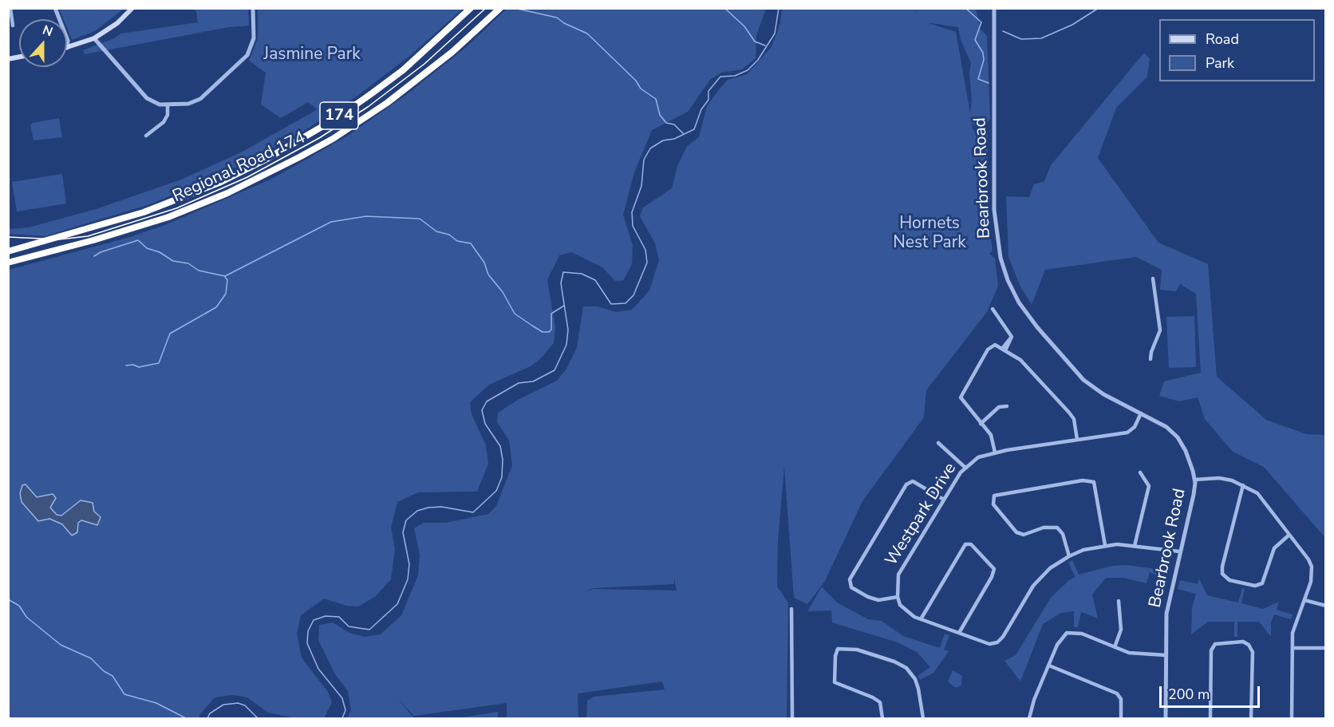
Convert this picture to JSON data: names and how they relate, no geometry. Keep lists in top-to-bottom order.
{
  "streets": {
    "highway": ["174", "Regional Road 174"],
    "street": ["Bearbrook Road", "Westpark Drive"]
  },
  "crossings": [
    ["Bearbrook Road", "Westpark Drive"]
  ],
  "parks": ["Jasmine Park", "Hornets Nest Park"],
  "legend": ["Road", "Park"],
  "scale_bar": "200 m",
  "north": "top"
}
